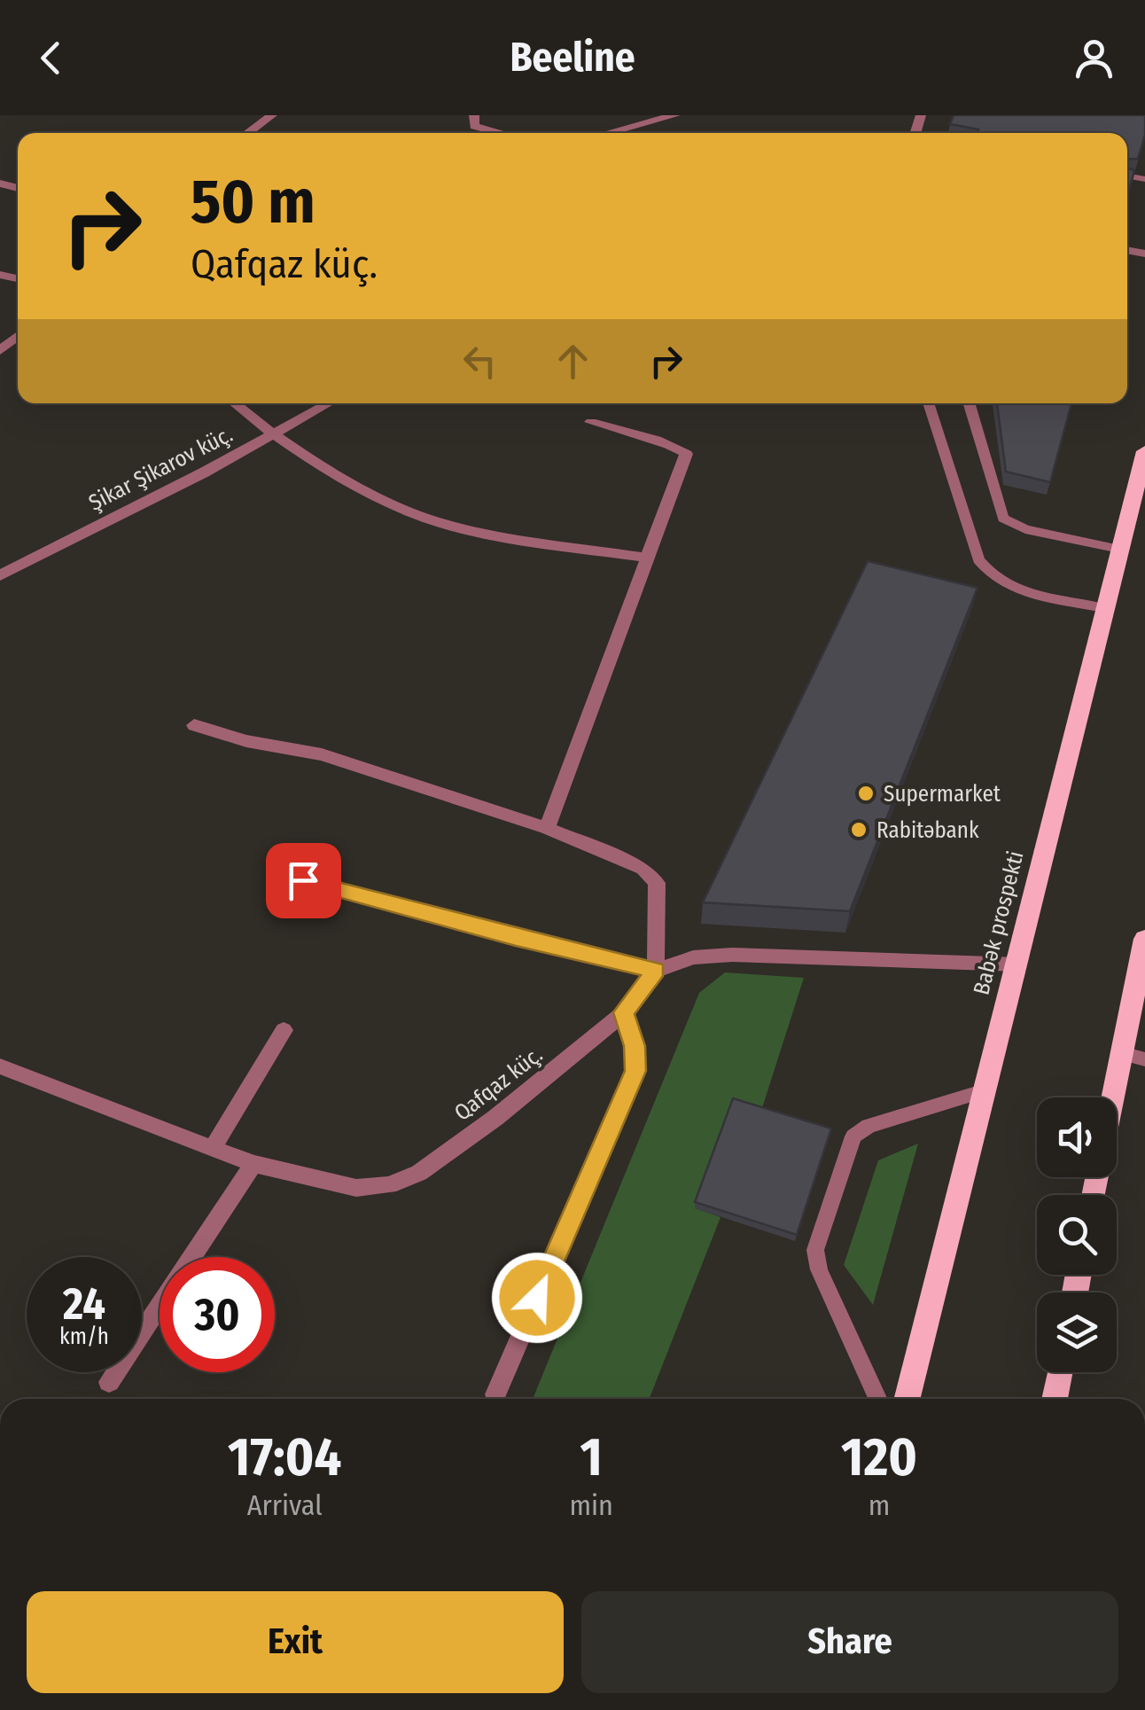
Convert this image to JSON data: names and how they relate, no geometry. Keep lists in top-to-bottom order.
{
  "streets": {
    "main road": ["Babək prospekti"],
    "street": ["Şikar Şikarov küç.", "Qafqaz küç."]
  },
  "places": ["Supermarket", "Rabitəbank"],
  "page": {
    "header": "Beeline",
    "turn": ["50 m", "Qafqaz küç."],
    "speed": "24 km/h",
    "limit": "30",
    "eta": [
      "17:04",
      "Arrival",
      "1",
      "min",
      "120",
      "m"
    ],
    "buttons": ["Exit", "Share"]
  }
}
